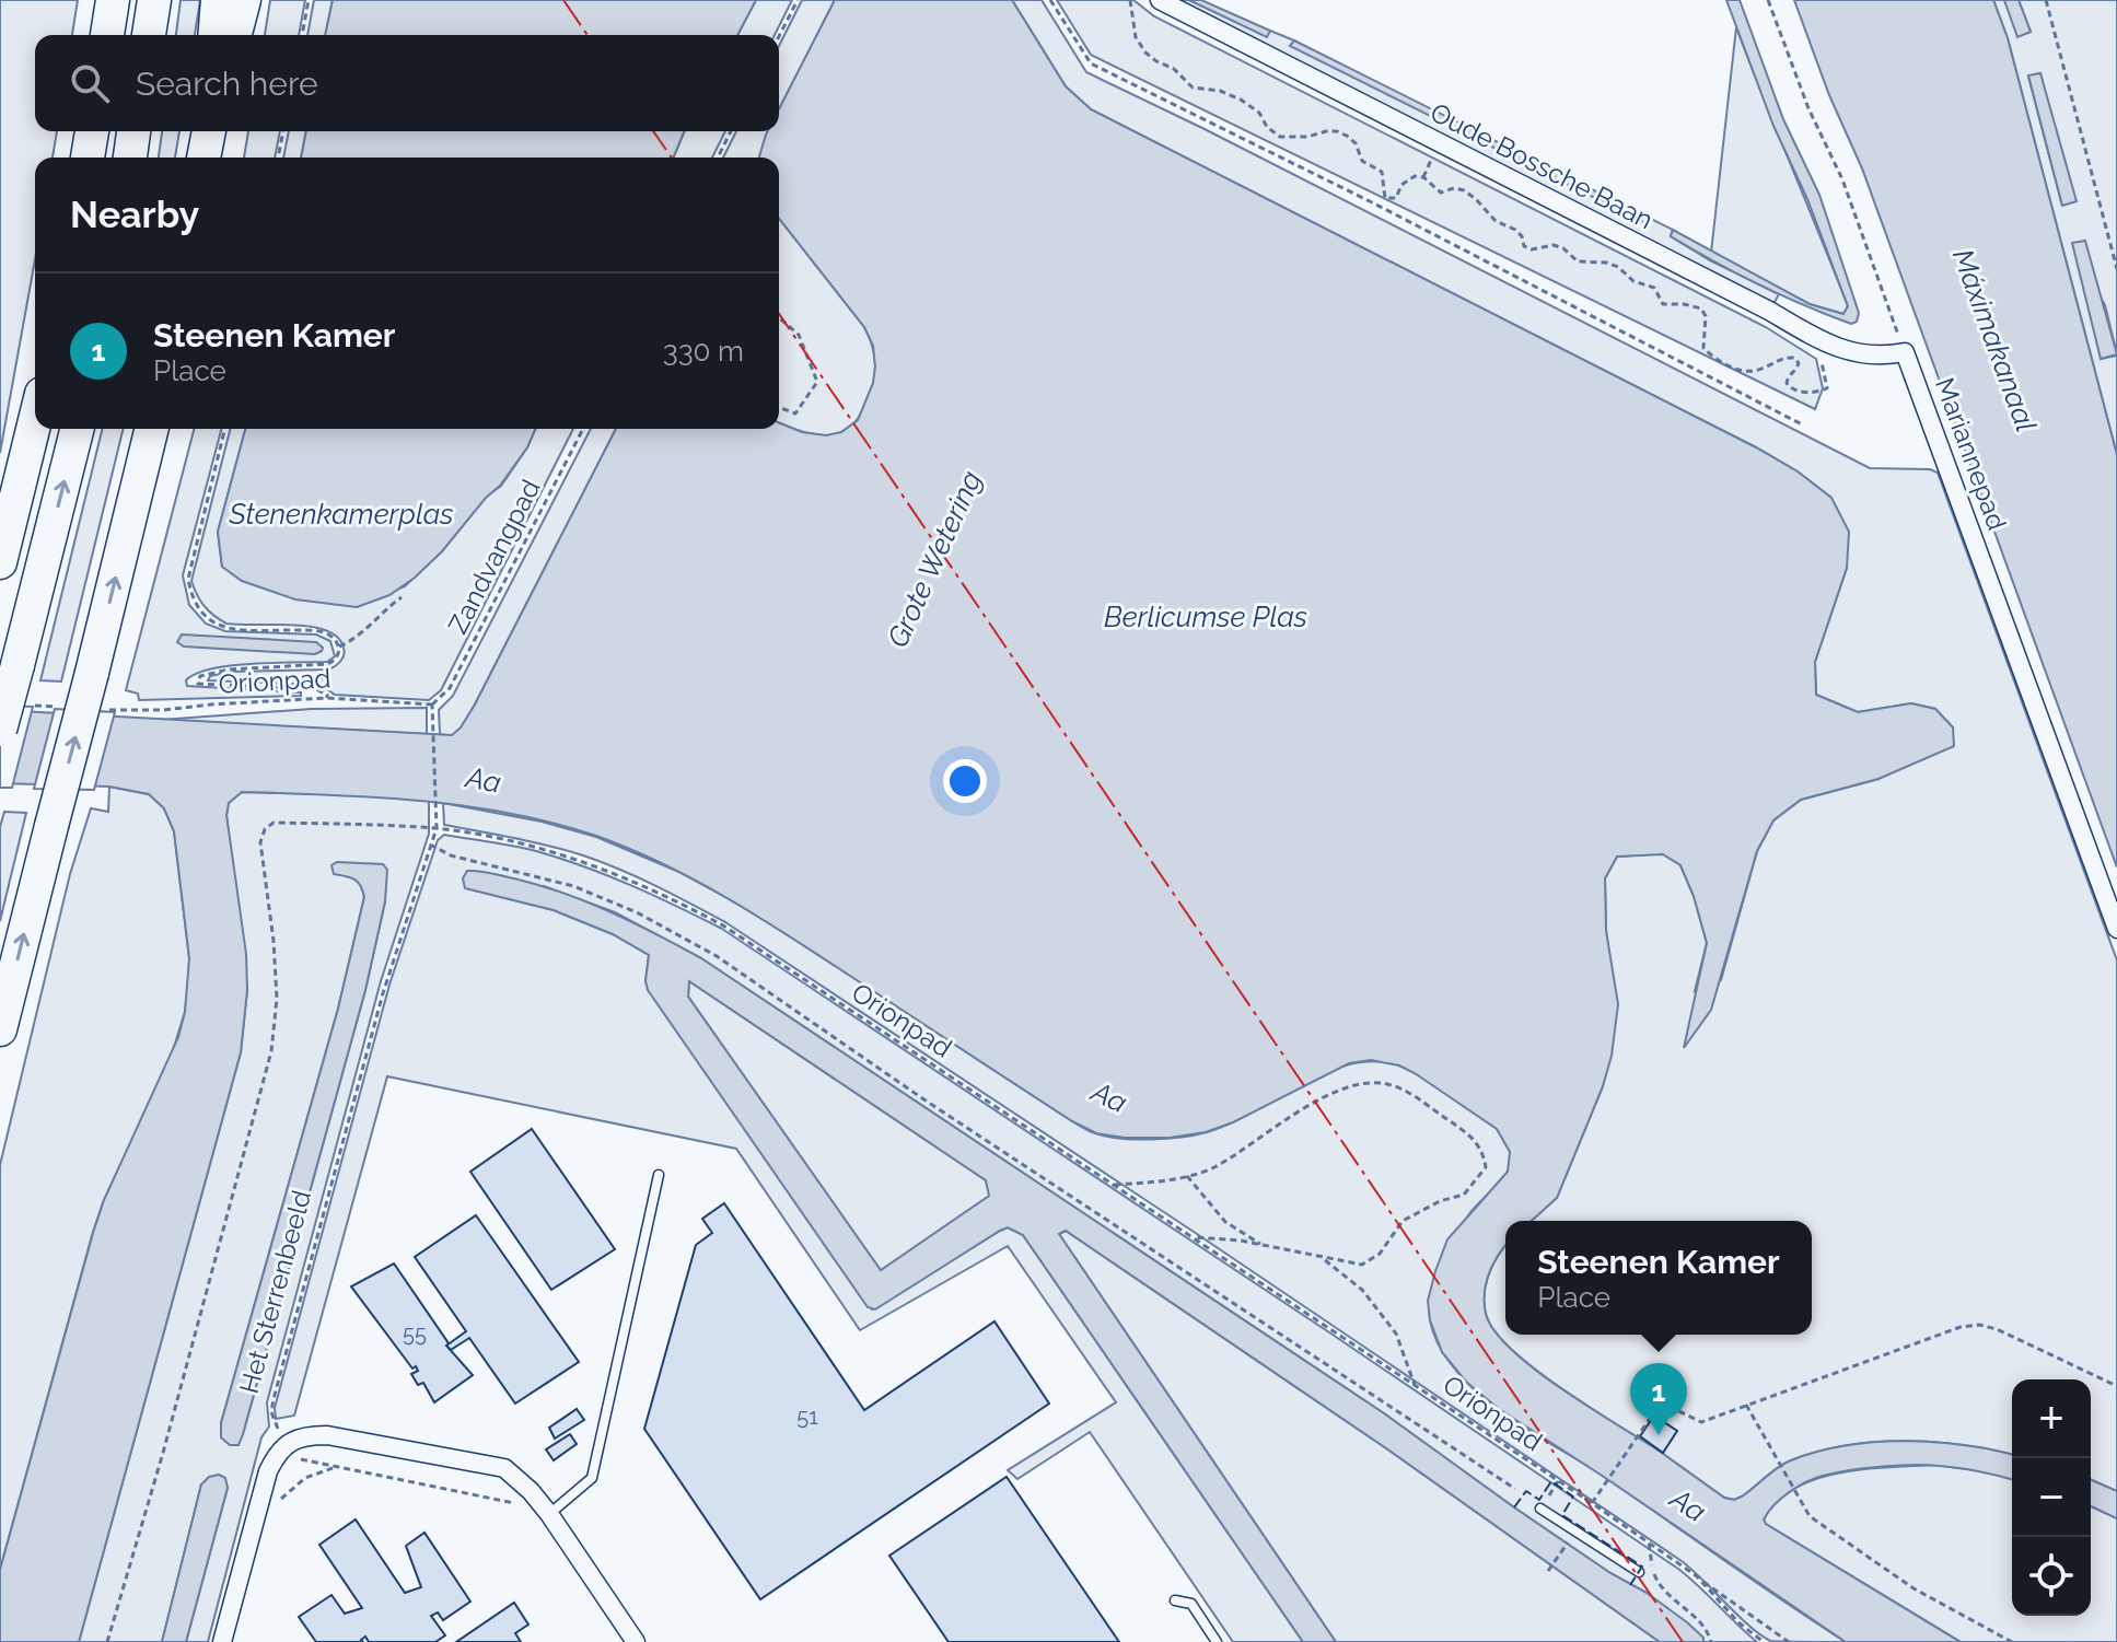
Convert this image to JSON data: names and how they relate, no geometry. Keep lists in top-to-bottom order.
{
  "streets": {
    "street": ["Oude Bossche Baan", "Mariannepad"],
    "path": ["Zandvangpad", "Orionpad", "Het Sterrenbeeld"]
  },
  "crossings": [
    ["Oude Bossche Baan", "Mariannepad"],
    ["Zandvangpad", "Orionpad"],
    ["Orionpad", "Het Sterrenbeeld"]
  ],
  "water": [
    "Máximakanaal",
    "Stenenkamerplas",
    "Grote Wetering",
    "Berlicumse Plas",
    "Aa"
  ],
  "house_numbers": ["55", "51"],
  "page": {
    "search": "Search here",
    "heading": "Nearby",
    "list": [
      {
        "mark": "1",
        "name": "Steenen Kamer",
        "note": "Place",
        "value": "330 m"
      }
    ],
    "popup": ["Steenen Kamer", "Place"],
    "pins": "1",
    "map_buttons": ["+", "−"]
  }
}
